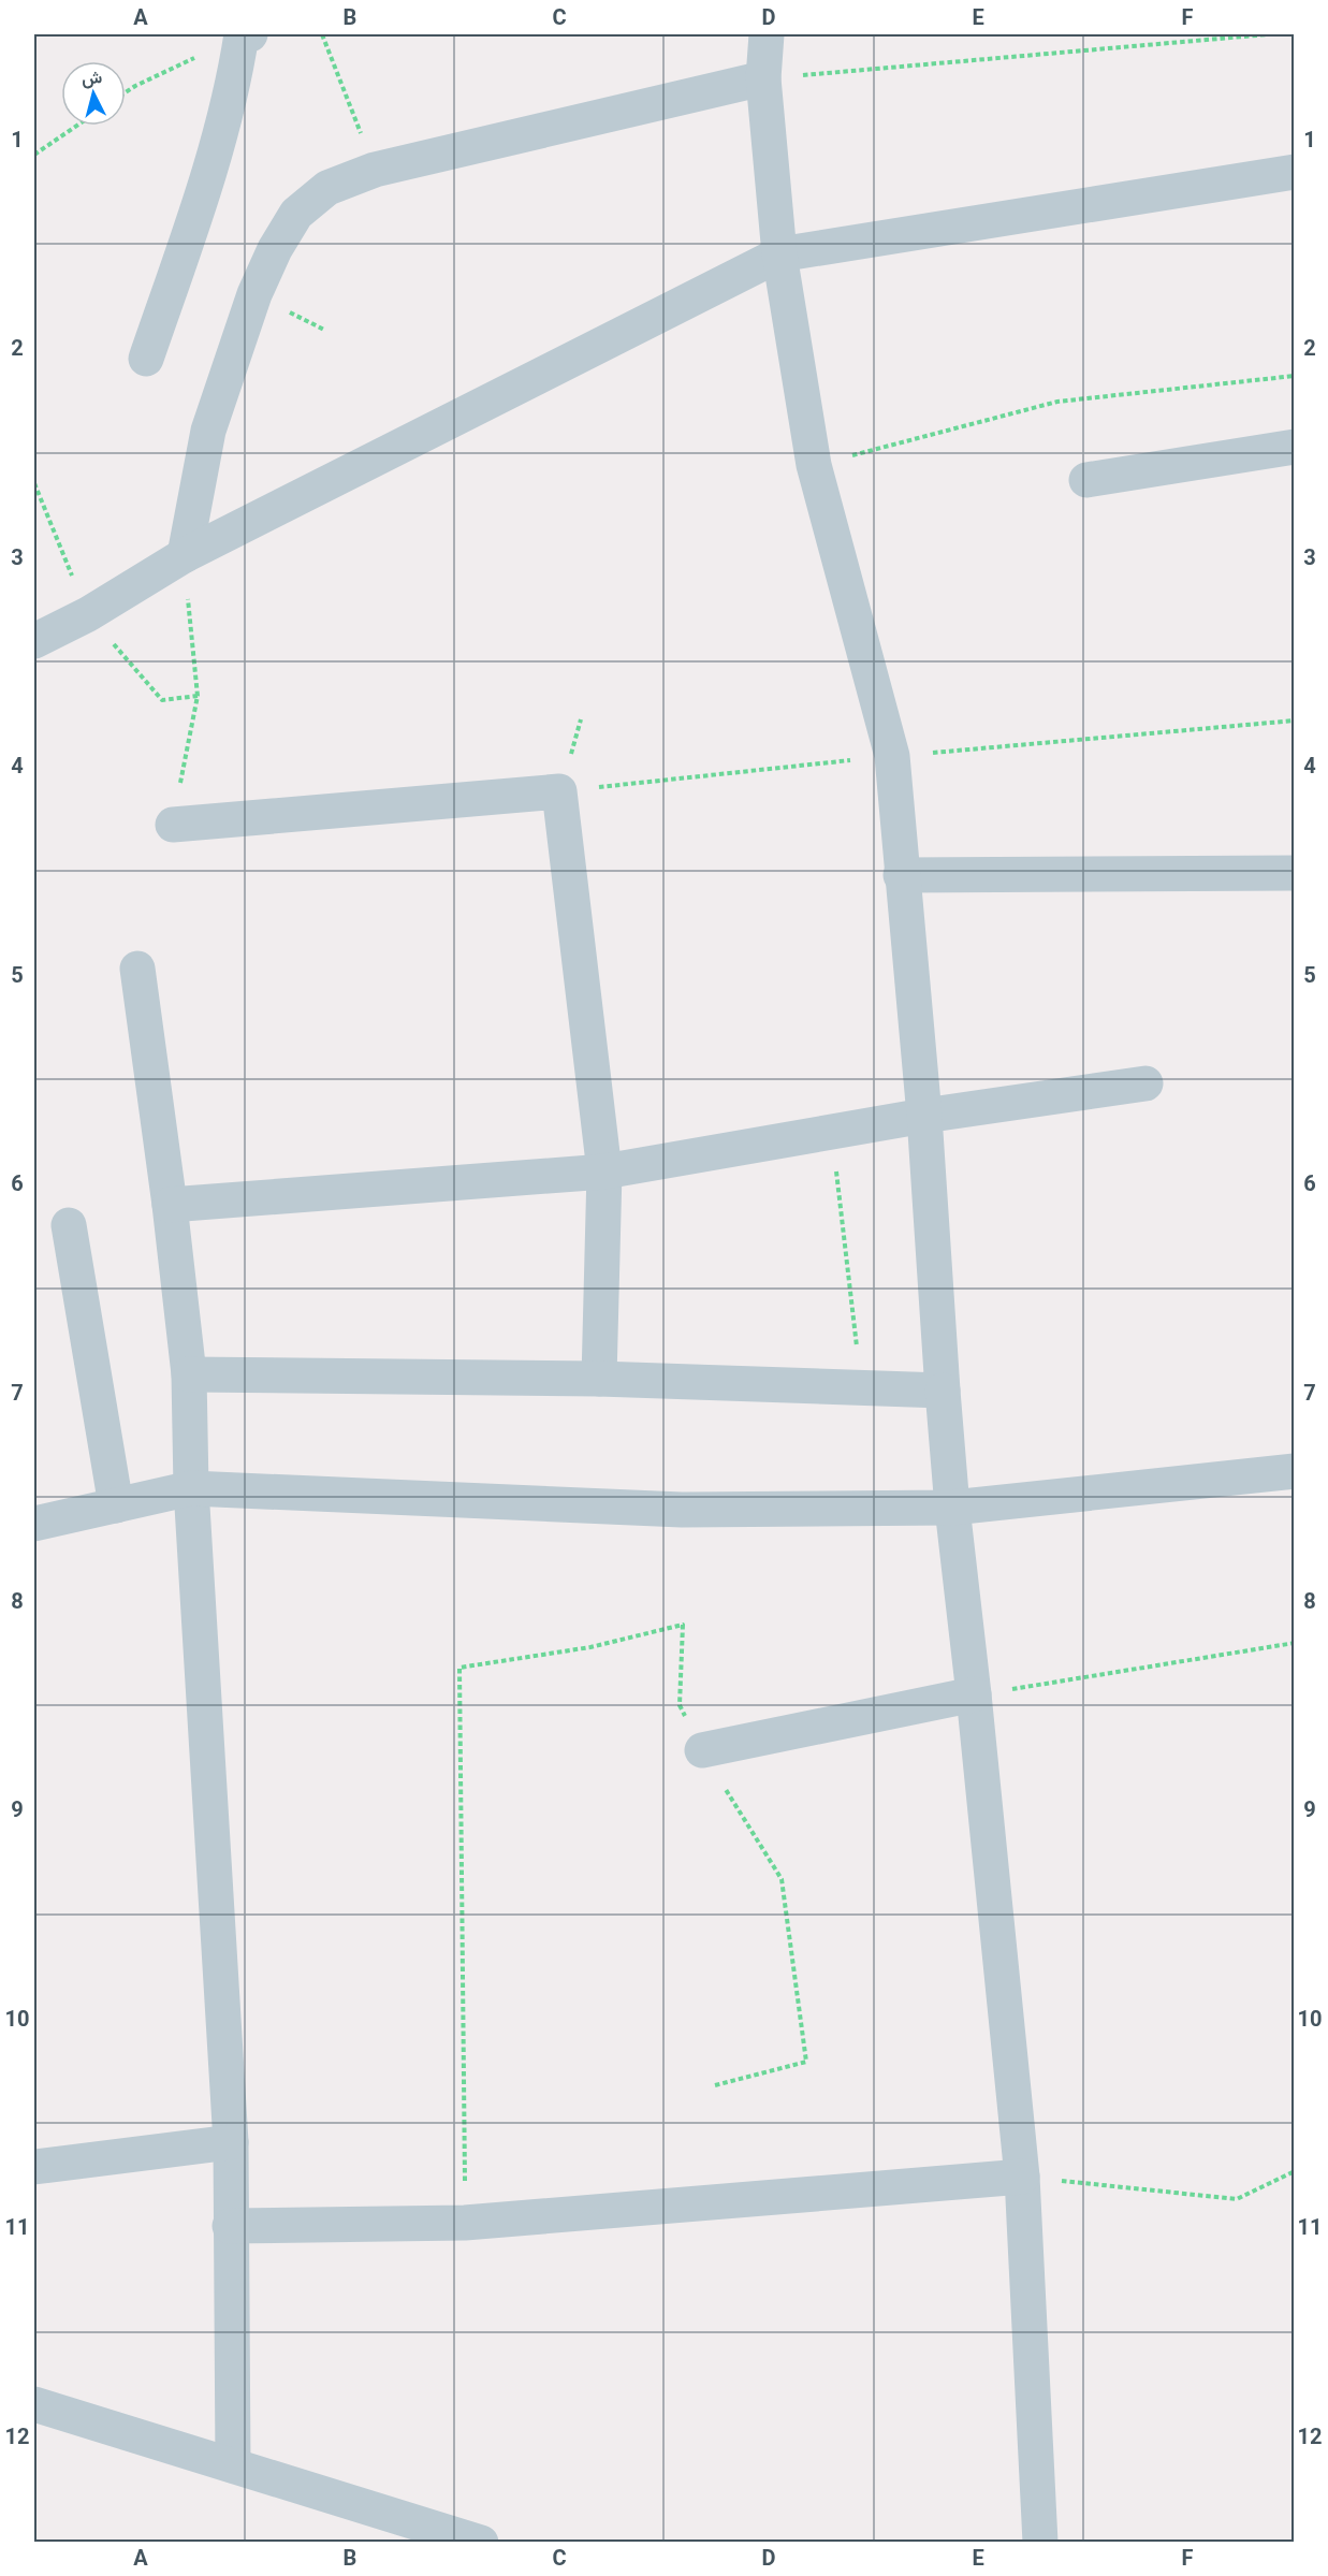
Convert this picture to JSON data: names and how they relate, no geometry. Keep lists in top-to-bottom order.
{
  "north": "top",
  "grid": {
    "columns": [
      "A",
      "B",
      "C",
      "D",
      "E",
      "F"
    ],
    "rows": [
      "1",
      "2",
      "3",
      "4",
      "5",
      "6",
      "7",
      "8",
      "9",
      "10",
      "11",
      "12"
    ]
  }
}
